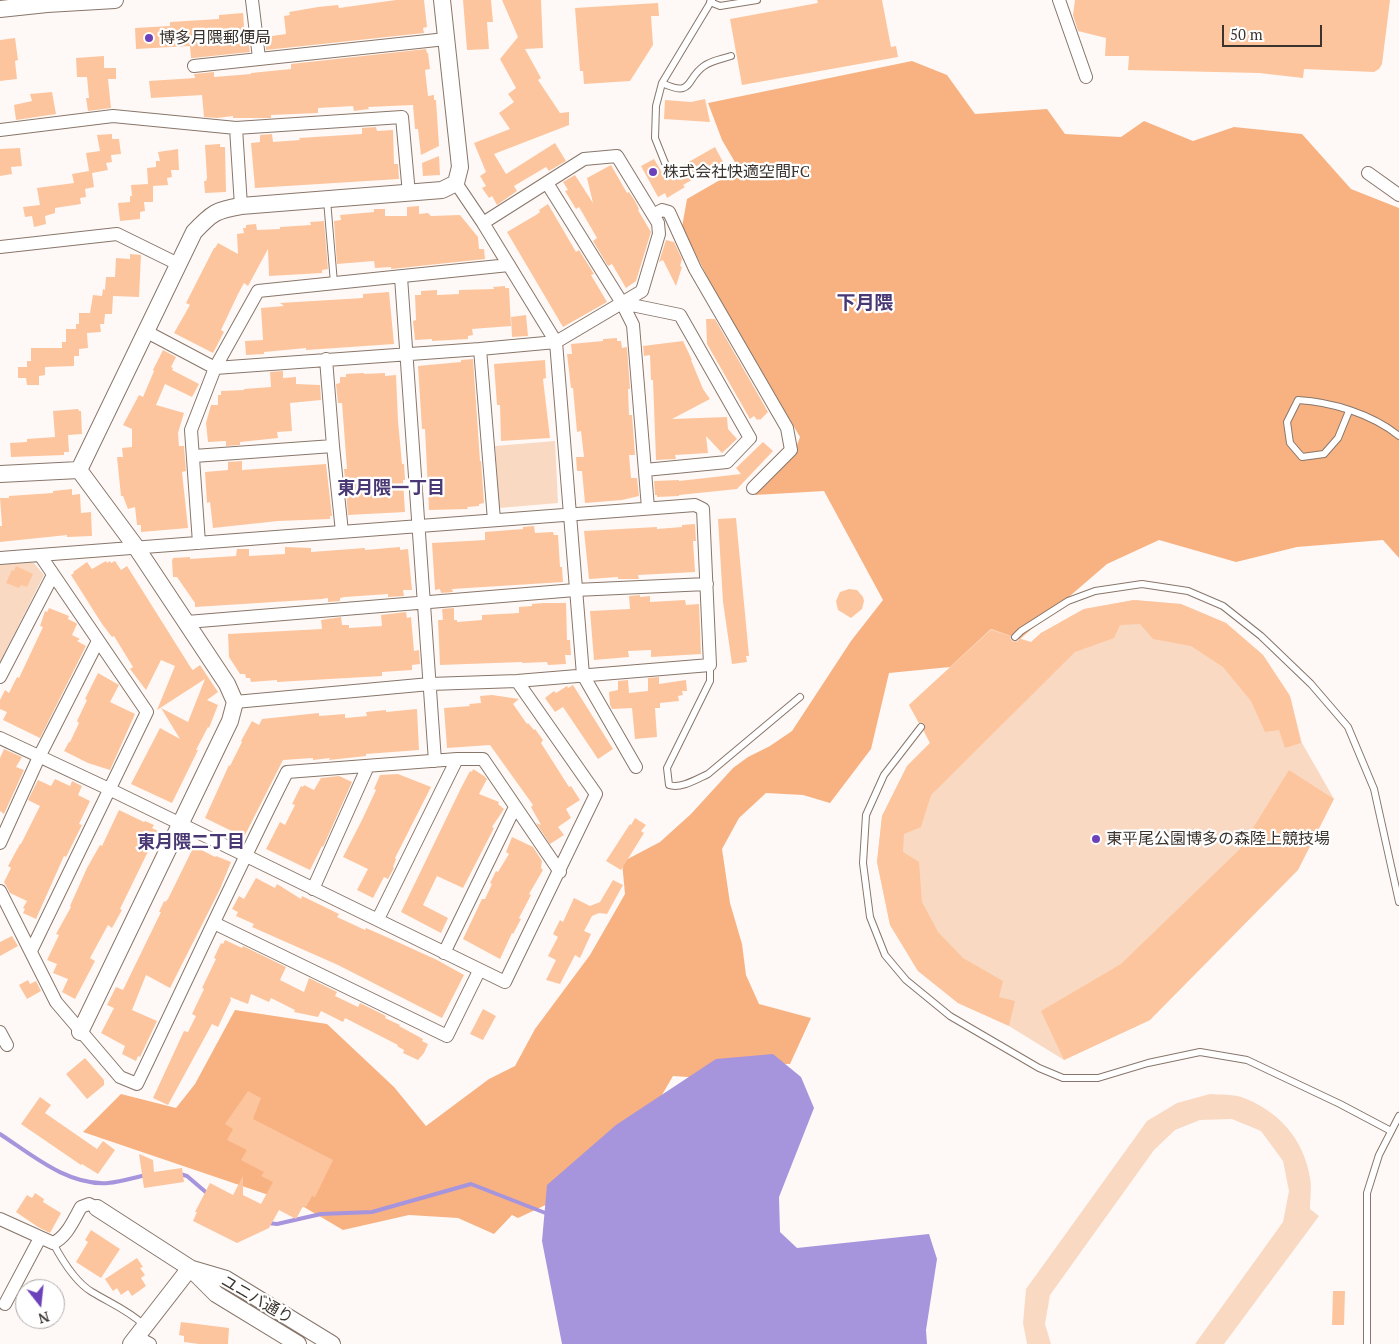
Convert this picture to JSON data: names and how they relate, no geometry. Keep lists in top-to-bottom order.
{
  "streets": {
    "street": ["ユニバ通り"]
  },
  "districts": ["下月隈", "東月隈一丁目", "東月隈二丁目"],
  "places": ["博多月隈郵便局", "株式会社快適空間FC", "東平尾公園博多の森陸上競技場"],
  "scale_bar": "50 m",
  "north": "bottom"
}
